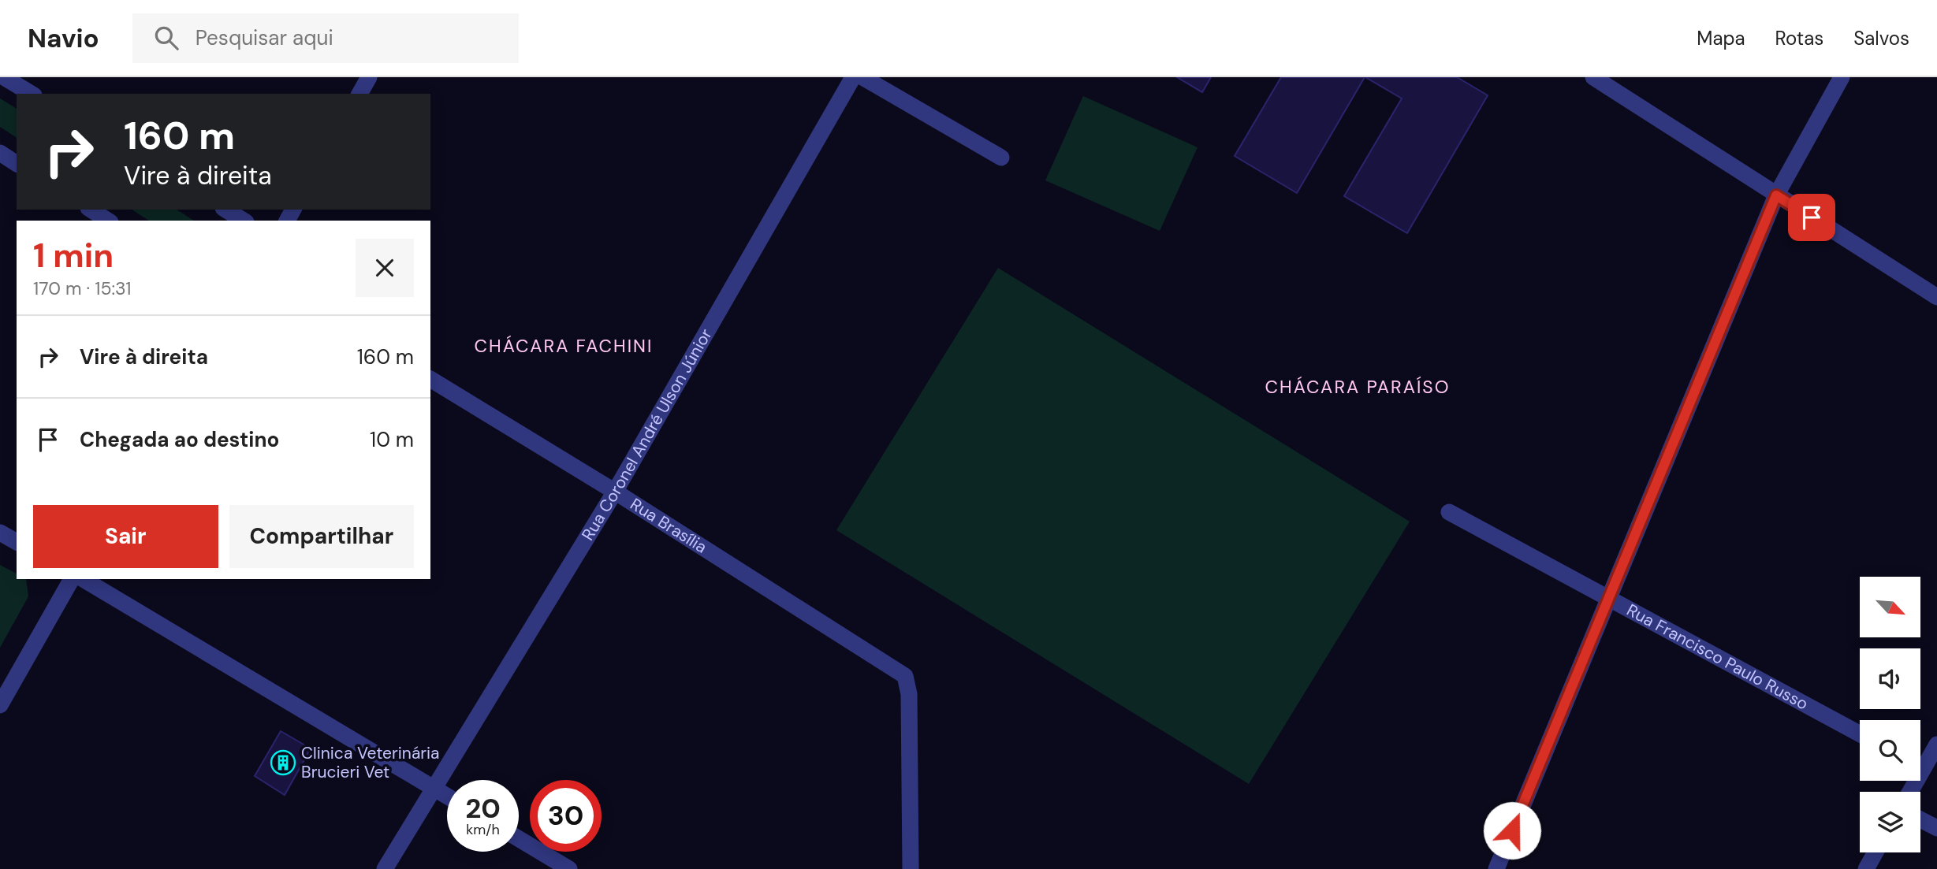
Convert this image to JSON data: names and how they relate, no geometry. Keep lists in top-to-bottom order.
{
  "streets": {
    "street": ["Rua Coronel André Ulson Júnior", "Rua Brasília", "Rua Francisco Paulo Russo"]
  },
  "crossings": [
    ["Rua Coronel André Ulson Júnior", "Rua Brasília"]
  ],
  "districts": ["CHÁCARA FACHINI", "CHÁCARA PARAÍSO"],
  "places": {
    "building": ["Clinica Veterinária Brucieri Vet"]
  },
  "north": "bottom right",
  "page": {
    "header": "Navio",
    "search": "Pesquisar aqui",
    "nav": ["Mapa", "Rotas", "Salvos"],
    "turn": ["160 m", "Vire à direita"],
    "heading": ["1 min", "170 m · 15:31"],
    "list": [
      {
        "name": "Vire à direita",
        "value": "160 m"
      },
      {
        "name": "Chegada ao destino",
        "value": "10 m"
      }
    ],
    "buttons": ["Sair", "Compartilhar"],
    "speed": "20 km/h",
    "limit": "30"
  }
}
